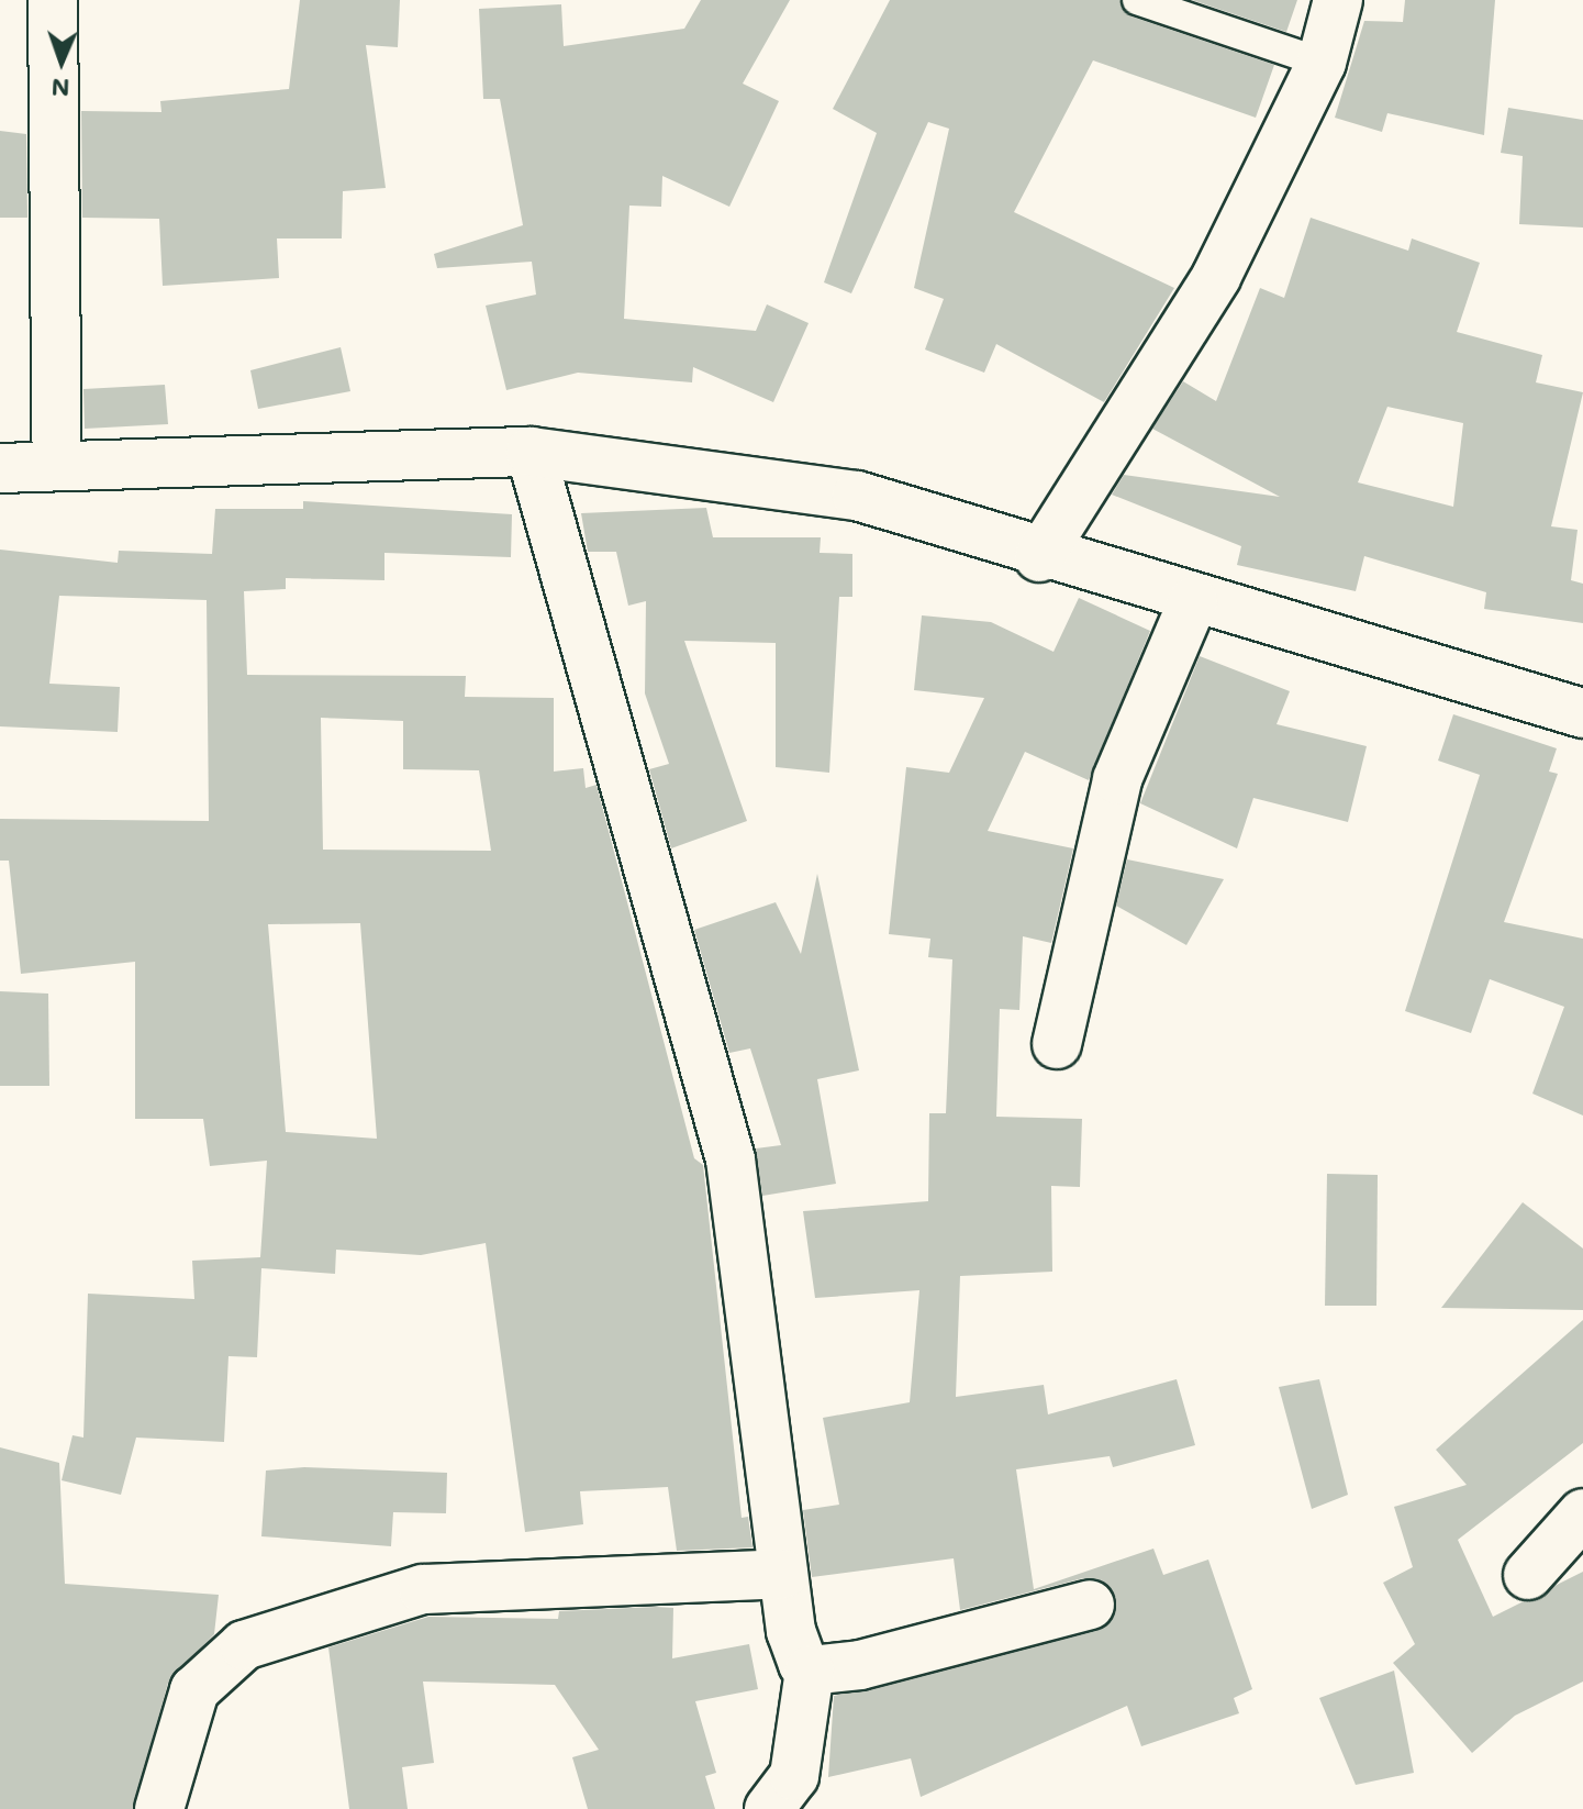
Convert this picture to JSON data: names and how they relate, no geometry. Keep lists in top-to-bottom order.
{
  "north": "bottom"
}
